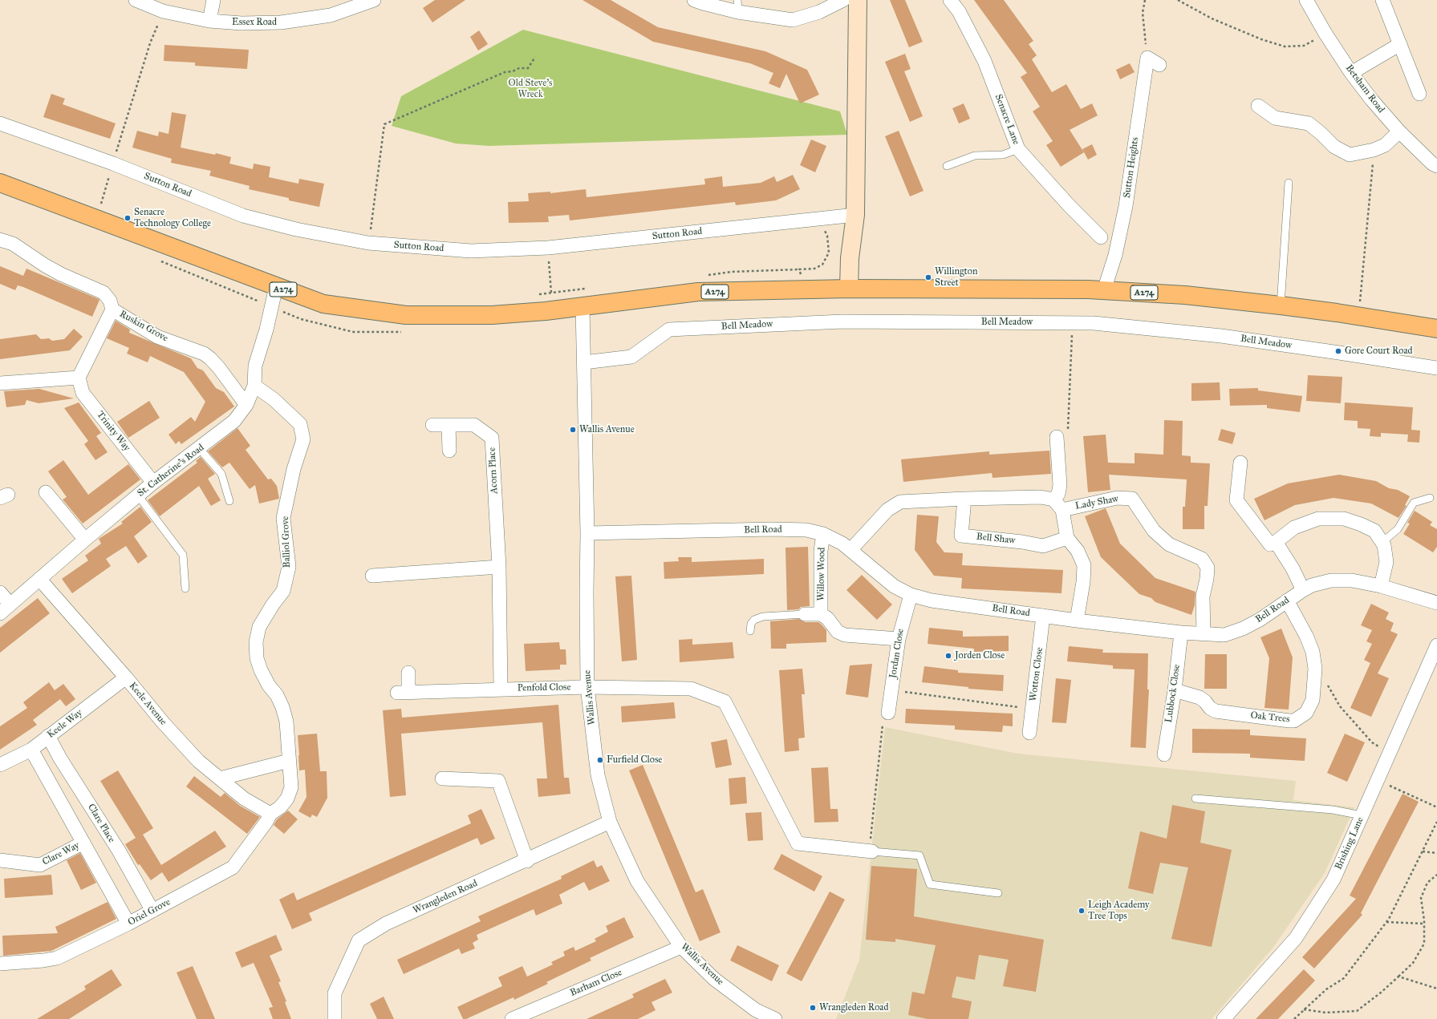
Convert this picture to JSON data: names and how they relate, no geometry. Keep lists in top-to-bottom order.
{
  "streets": {
    "main road": ["A274"],
    "street": [
      "Essex Road",
      "Betsham Road",
      "Senacre Lane",
      "Sutton Heights",
      "Sutton Road",
      "Bell Meadow",
      "Ruskin Grove",
      "Trinity Way",
      "St. Catherine's Road",
      "Acorn Place",
      "Lady Shaw",
      "Bell Road",
      "Bell Shaw",
      "Balliol Grove",
      "Willow Wood",
      "Jordan Close",
      "Wotton Close",
      "Penfold Close",
      "Lubbock Close",
      "Wallis Avenue",
      "Keele Avenue",
      "Oak Trees",
      "Keele Way",
      "Clare Place",
      "Brishing Lane",
      "Clare Way",
      "Wrangleden Road",
      "Oriel Grove",
      "Barham Close"
    ]
  },
  "crossings": [
    ["Sutton Heights", "A274"],
    ["A274", "St. Catherine's Road"],
    ["A274", "Wallis Avenue"],
    ["Bell Meadow", "Wallis Avenue"],
    ["Ruskin Grove", "St. Catherine's Road"],
    ["Trinity Way", "St. Catherine's Road"],
    ["St. Catherine's Road", "Balliol Grove"],
    ["St. Catherine's Road", "Keele Avenue"],
    ["Acorn Place", "Penfold Close"],
    ["Lady Shaw", "Bell Road"],
    ["Bell Road", "Willow Wood"],
    ["Bell Road", "Jordan Close"],
    ["Bell Road", "Wotton Close"],
    ["Bell Road", "Lubbock Close"],
    ["Bell Road", "Wallis Avenue"],
    ["Bell Road", "Oak Trees"],
    ["Balliol Grove", "Keele Avenue"],
    ["Balliol Grove", "Oriel Grove"],
    ["Willow Wood", "Jordan Close"],
    ["Penfold Close", "Wallis Avenue"],
    ["Lubbock Close", "Oak Trees"],
    ["Wallis Avenue", "Wrangleden Road"],
    ["Wallis Avenue", "Barham Close"],
    ["Keele Avenue", "Keele Way"],
    ["Keele Avenue", "Oriel Grove"],
    ["Keele Way", "Clare Place"],
    ["Clare Place", "Oriel Grove"]
  ],
  "parks": ["Old Steve's Wreck"],
  "places": [
    "Senacre Technology College",
    "Willington Street",
    "Gore Court Road",
    "Wallis Avenue",
    "Jorden Close",
    "Furfield Close",
    "Leigh Academy Tree Tops",
    "Wrangleden Road"
  ]
}
